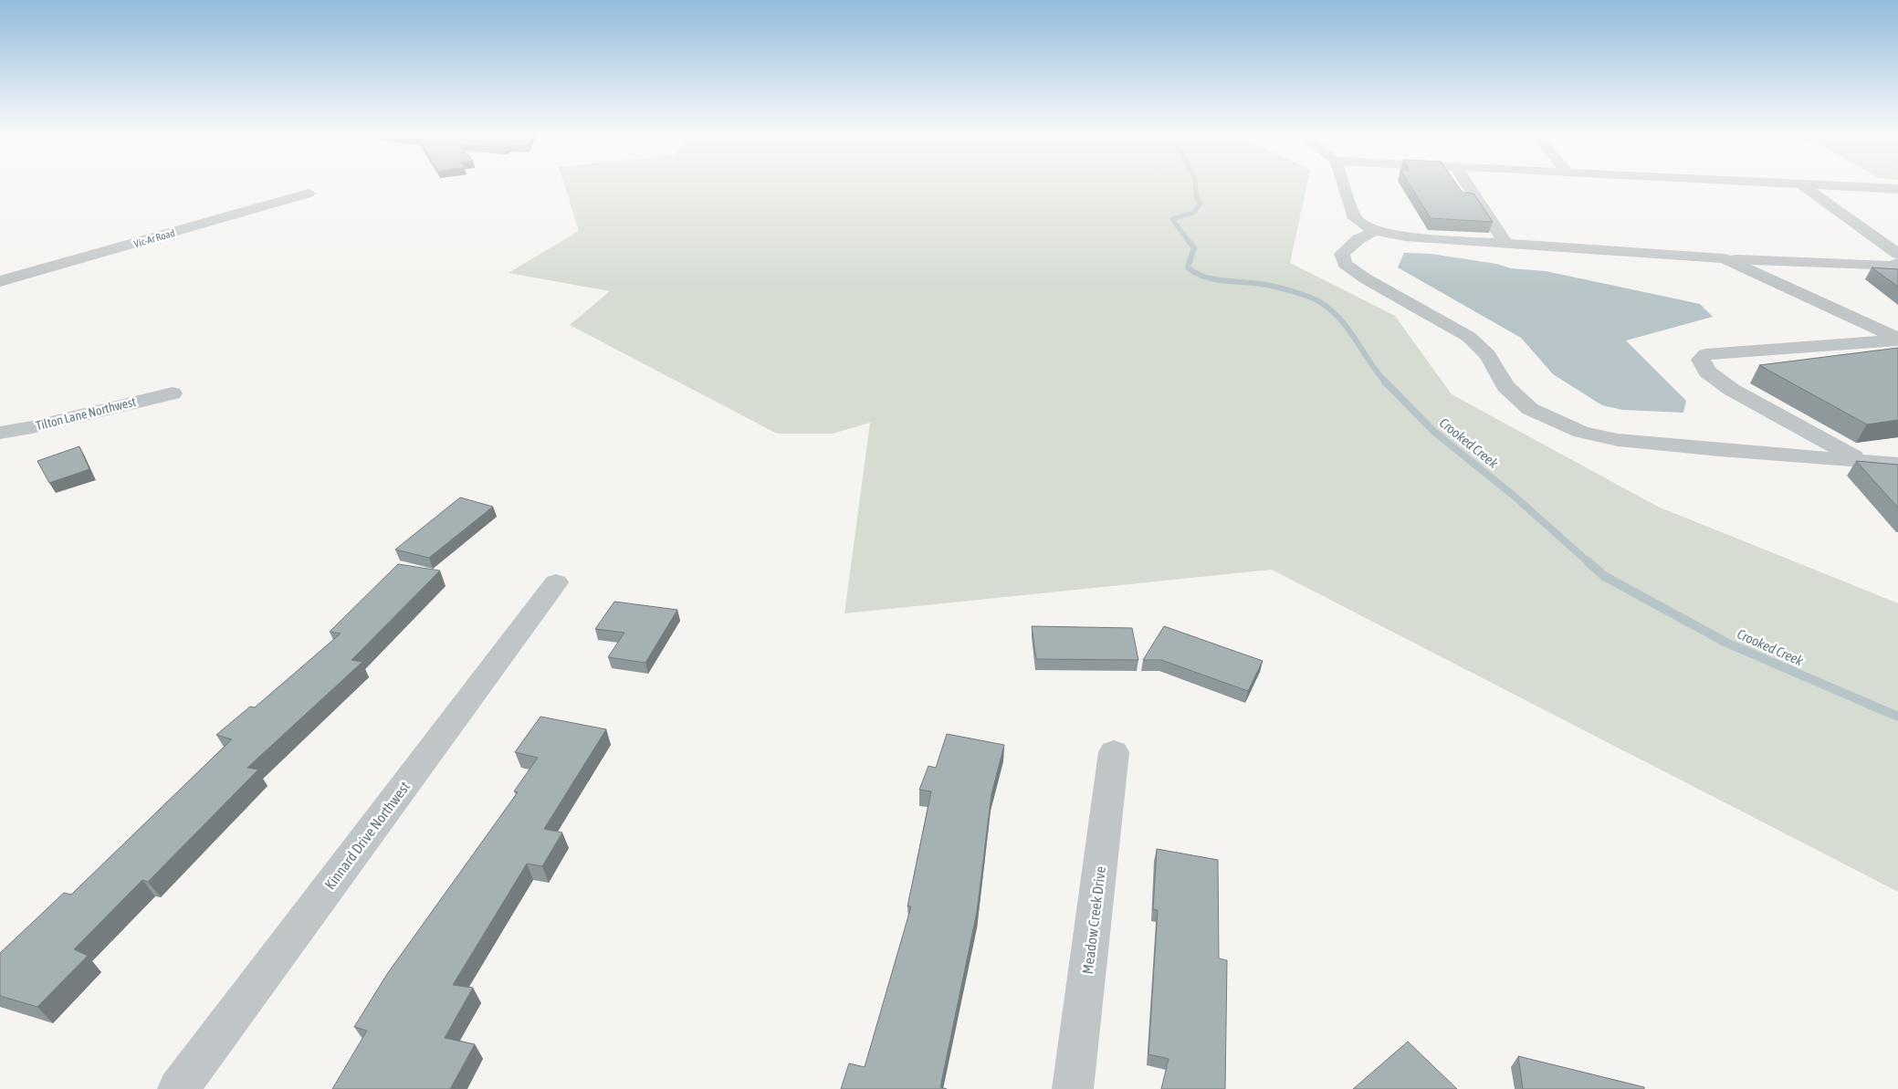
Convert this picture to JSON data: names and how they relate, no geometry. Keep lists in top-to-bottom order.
{
  "streets": {
    "street": [
      "Vic-Ar Road",
      "Tilton Lane Northwest",
      "Kinnard Drive Northwest",
      "Meadow Creek Drive"
    ]
  },
  "water": ["Crooked Creek"]
}
